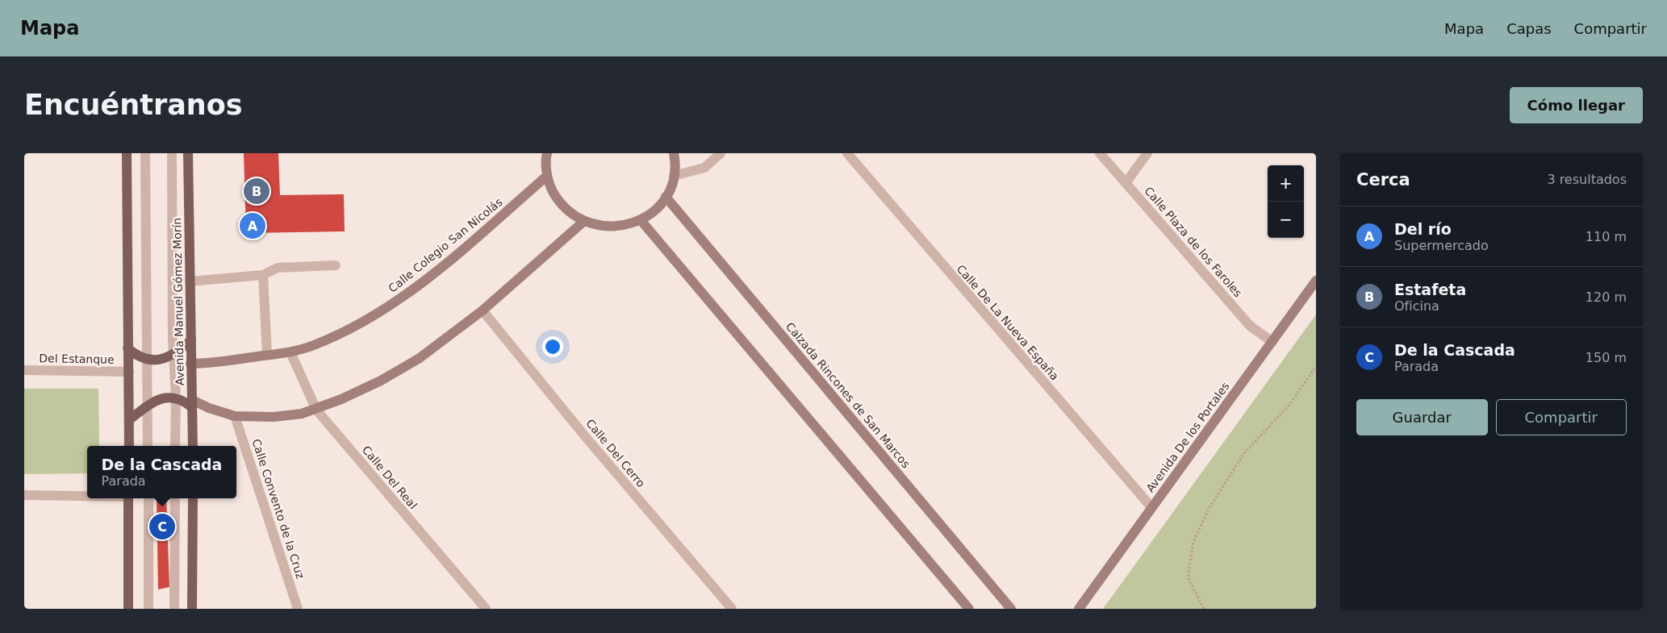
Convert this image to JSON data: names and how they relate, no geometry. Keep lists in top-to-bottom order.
{
  "streets": {
    "main road": ["Avenida Manuel Gómez Morín"],
    "street": [
      "Calle Plaza de los Faroles",
      "Calle Colegio San Nicolás",
      "Calle De La Nueva España",
      "Del Estanque",
      "Calzada Rincones de San Marcos",
      "Avenida De los Portales",
      "Calle Del Cerro",
      "Calle Del Real",
      "Calle Convento de la Cruz"
    ]
  },
  "crossings": [
    ["Calle Plaza de los Faroles", "Avenida De los Portales"],
    ["Calle Colegio San Nicolás", "Avenida Manuel Gómez Morín"],
    ["Calle Colegio San Nicolás", "Calle Del Real"],
    ["Calle De La Nueva España", "Avenida De los Portales"]
  ],
  "page": {
    "header": "Mapa",
    "nav": ["Mapa", "Capas", "Compartir"],
    "buttons": [
      "Cómo llegar",
      ["Guardar", "Compartir"]
    ],
    "title": "Encuéntranos",
    "heading": ["Cerca", "3 resultados"],
    "map_buttons": ["+", "−"],
    "pins": ["B", "A", "C"],
    "list": [
      {
        "mark": "A",
        "name": "Del río",
        "note": "Supermercado",
        "value": "110 m"
      },
      {
        "mark": "B",
        "name": "Estafeta",
        "note": "Oficina",
        "value": "120 m"
      },
      {
        "mark": "C",
        "name": "De la Cascada",
        "note": "Parada",
        "value": "150 m"
      }
    ],
    "popup": ["De la Cascada", "Parada"]
  }
}
